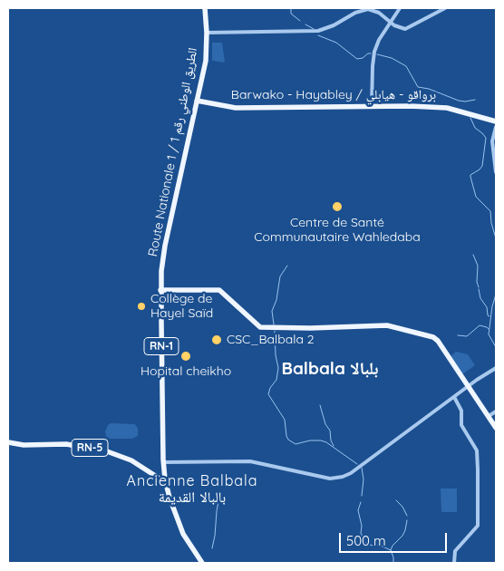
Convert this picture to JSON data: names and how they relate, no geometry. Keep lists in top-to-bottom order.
{
  "streets": {
    "main road": [
      "Barwako - Hayabley / برواقو - هيابلي",
      "Route Nationale 1 / الطريق الوطني رقم 1",
      "RN-1",
      "RN-5"
    ]
  },
  "crossings": [
    ["Barwako - Hayabley / برواقو - هيابلي", "Route Nationale 1 / الطريق الوطني رقم 1"],
    ["Route Nationale 1 / الطريق الوطني رقم 1", "RN-5"]
  ],
  "districts": ["Balbala بلبالا", "Ancienne Balbala بالبالا القديمة"],
  "places": [
    "Centre de Santé Communautaire Wahledaba",
    "Collège de Hayel Saïd",
    "CSC_Balbala 2",
    "Hopital cheikho"
  ],
  "scale_bar": "500 m"
}
